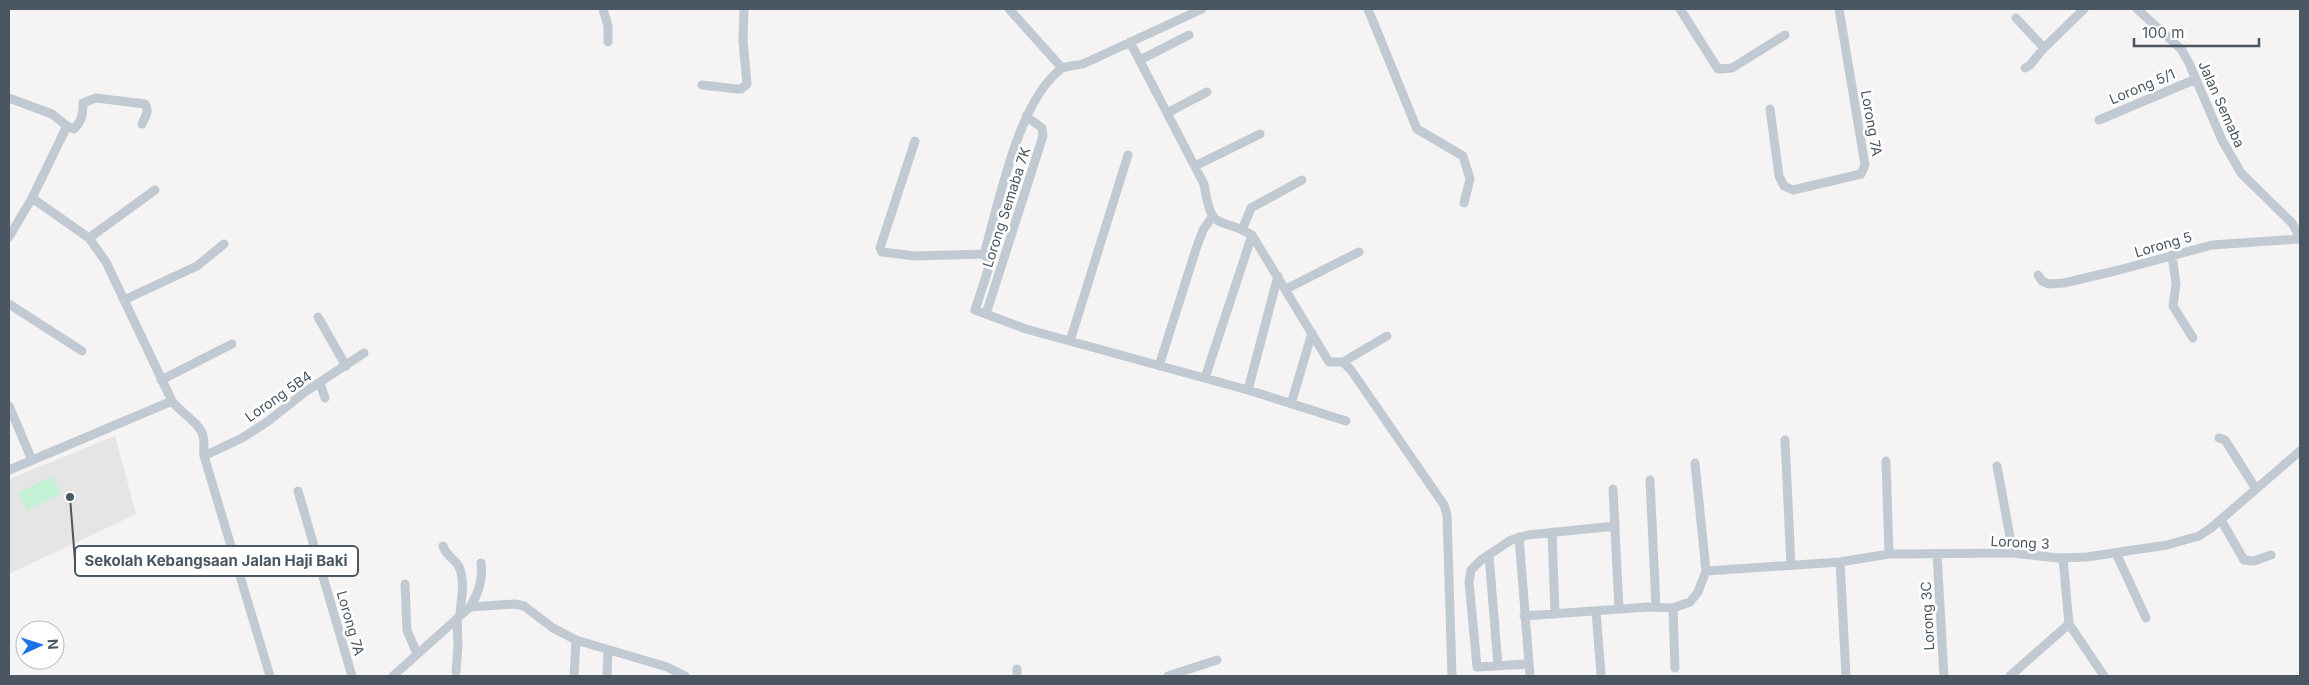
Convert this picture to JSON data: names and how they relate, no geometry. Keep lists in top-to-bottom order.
{
  "streets": {
    "street": [
      "Lorong 5/1",
      "Jalan Semaba",
      "Lorong 7A",
      "Lorong Semaba 7K",
      "Lorong 5",
      "Lorong 5B4",
      "Lorong 3",
      "Lorong 3C"
    ]
  },
  "crossings": [
    ["Lorong 5/1", "Jalan Semaba"],
    ["Jalan Semaba", "Lorong 5"],
    ["Lorong 3", "Lorong 3C"]
  ],
  "places": ["Sekolah Kebangsaan Jalan Haji Baki"],
  "scale_bar": "100 m",
  "north": "right"
}
